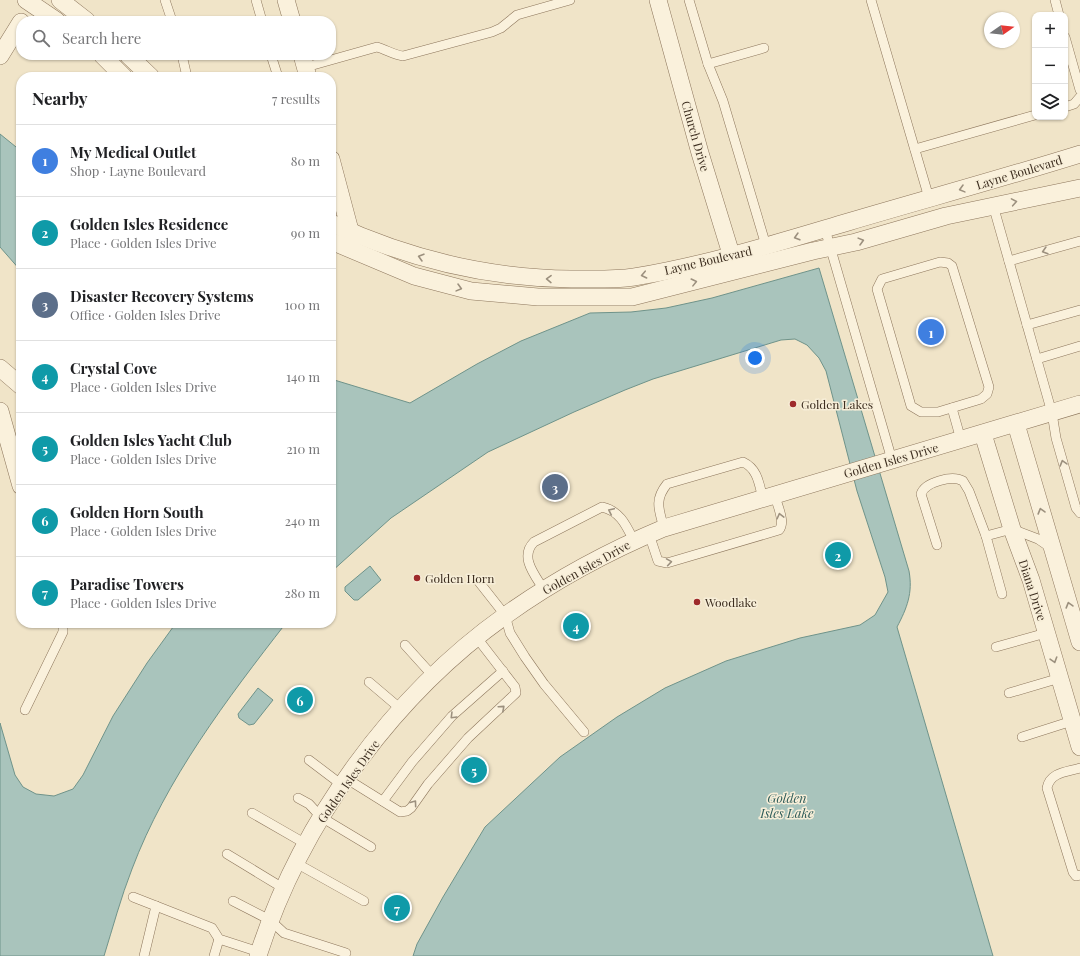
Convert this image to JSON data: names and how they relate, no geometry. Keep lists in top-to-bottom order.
{
  "streets": {
    "street": [
      "Church Drive",
      "Layne Boulevard",
      "Golden Isles Drive",
      "Diana Drive"
    ]
  },
  "crossings": [
    ["Church Drive", "Layne Boulevard"],
    ["Golden Isles Drive", "Diana Drive"]
  ],
  "water": ["Golden Isles Lake"],
  "places": ["Golden Lakes", "Golden Horn", "Woodlake"],
  "north": "right",
  "page": {
    "map_buttons": ["+", "−"],
    "search": "Search here",
    "heading": ["Nearby", "7 results"],
    "list": [
      {
        "mark": "1",
        "name": "My Medical Outlet",
        "note": "Shop · Layne Boulevard",
        "value": "80 m"
      },
      {
        "mark": "2",
        "name": "Golden Isles Residence",
        "note": "Place · Golden Isles Drive",
        "value": "90 m"
      },
      {
        "mark": "3",
        "name": "Disaster Recovery Systems",
        "note": "Office · Golden Isles Drive",
        "value": "100 m"
      },
      {
        "mark": "4",
        "name": "Crystal Cove",
        "note": "Place · Golden Isles Drive",
        "value": "140 m"
      },
      {
        "mark": "5",
        "name": "Golden Isles Yacht Club",
        "note": "Place · Golden Isles Drive",
        "value": "210 m"
      },
      {
        "mark": "6",
        "name": "Golden Horn South",
        "note": "Place · Golden Isles Drive",
        "value": "240 m"
      },
      {
        "mark": "7",
        "name": "Paradise Towers",
        "note": "Place · Golden Isles Drive",
        "value": "280 m"
      }
    ],
    "pins": [
      "1",
      "3",
      "2",
      "4",
      "6",
      "5",
      "7"
    ]
  }
}
